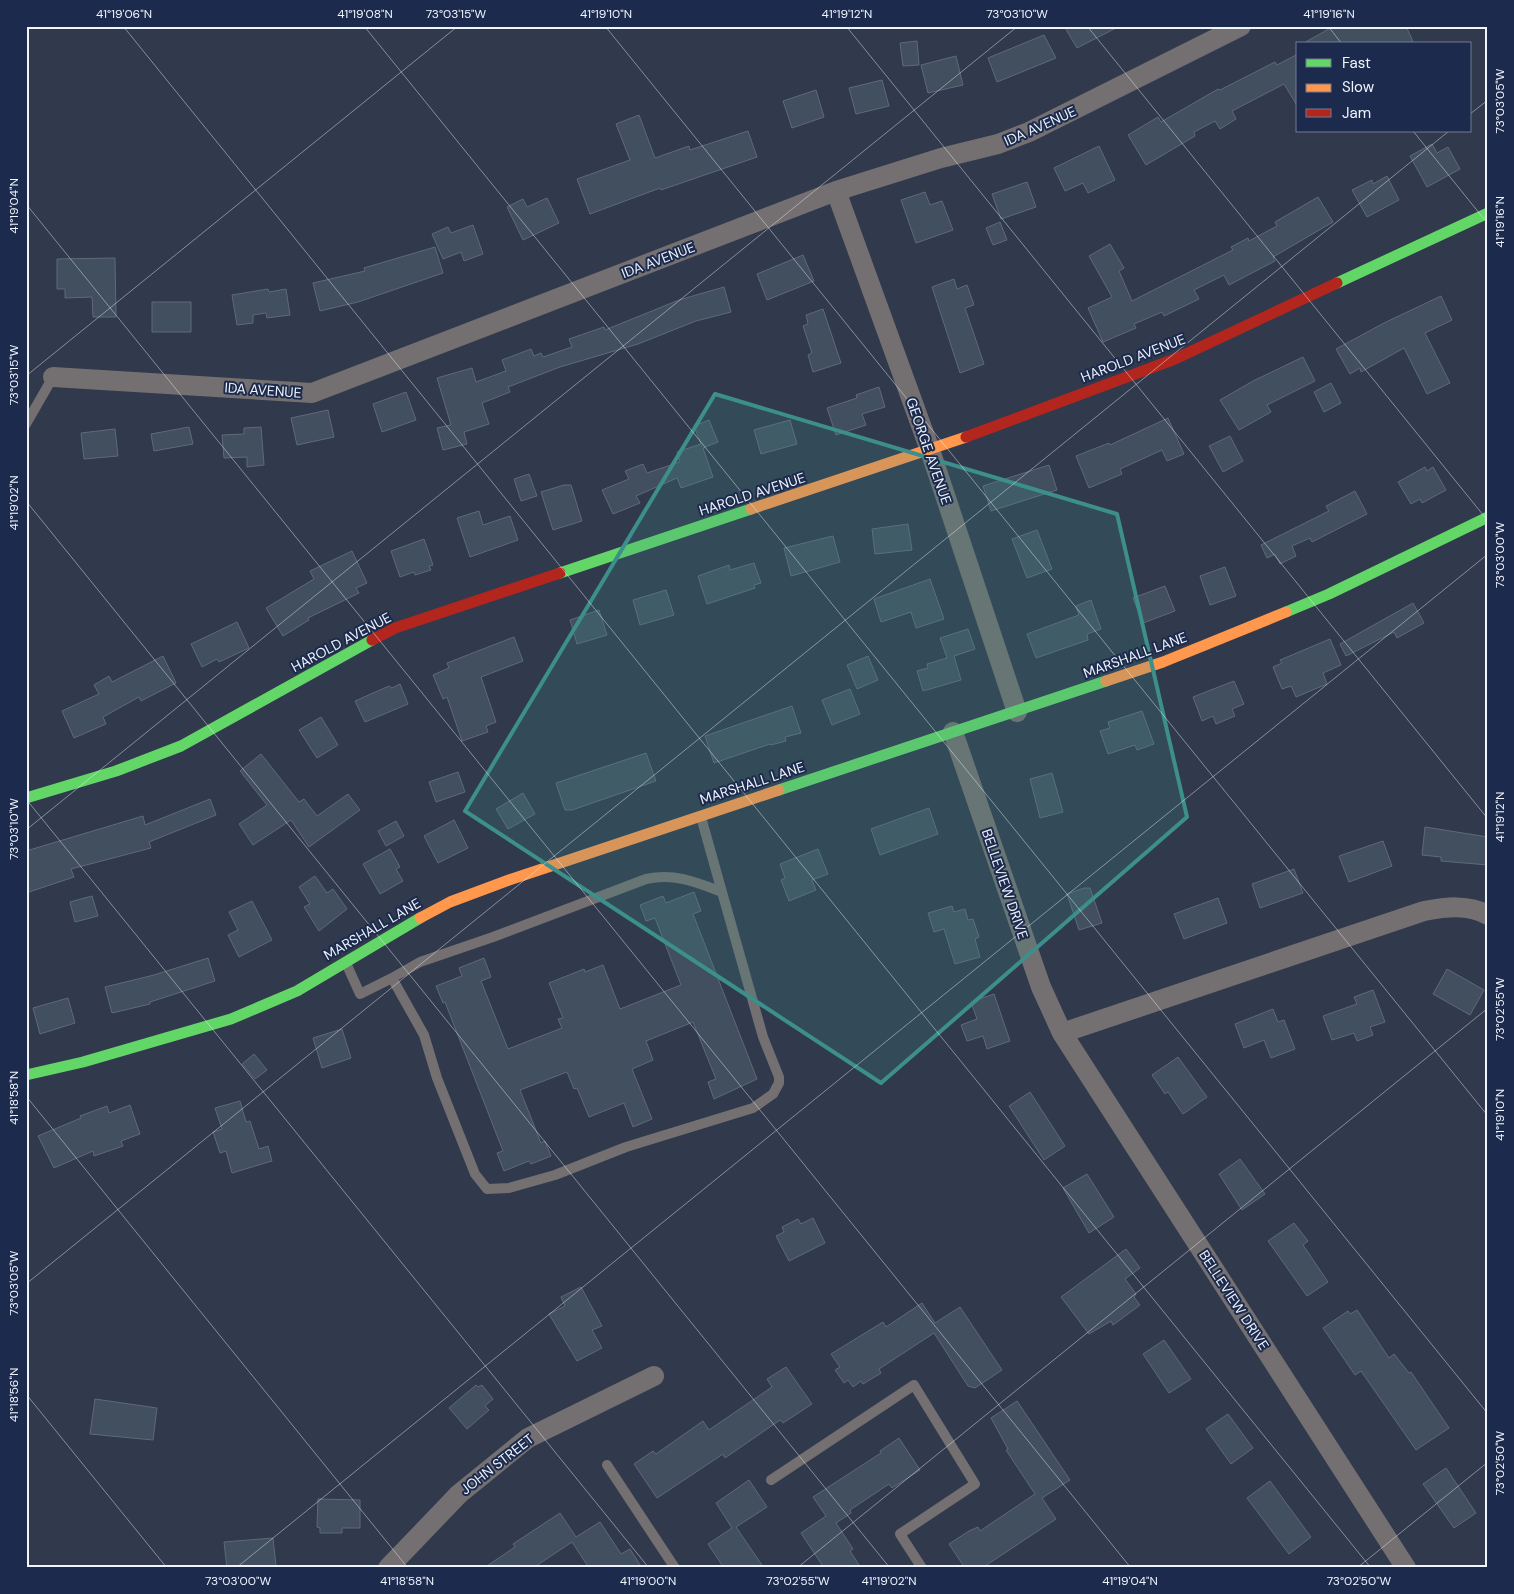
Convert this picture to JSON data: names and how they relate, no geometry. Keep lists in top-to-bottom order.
{
  "streets": {
    "street": [
      "IDA AVENUE",
      "HAROLD AVENUE",
      "GEORGE AVENUE",
      "MARSHALL LANE",
      "BELLEVIEW DRIVE",
      "JOHN STREET"
    ]
  },
  "crossings": [
    ["IDA AVENUE", "GEORGE AVENUE"],
    ["HAROLD AVENUE", "GEORGE AVENUE"],
    ["GEORGE AVENUE", "MARSHALL LANE"],
    ["MARSHALL LANE", "BELLEVIEW DRIVE"]
  ],
  "legend": ["Fast", "Slow", "Jam"],
  "coordinates": [
    "41°19'06\"N",
    "41°19'08\"N",
    "73°03'15\"W",
    "41°19'10\"N",
    "41°19'12\"N",
    "73°03'10\"W",
    "41°19'16\"N",
    "73°03'05\"W",
    "41°19'04\"N",
    "41°19'02\"N",
    "73°03'00\"W",
    "73°02'55\"W",
    "41°18'58\"N",
    "41°18'56\"N",
    "73°02'50\"W",
    "41°19'00\"N"
  ]
}
